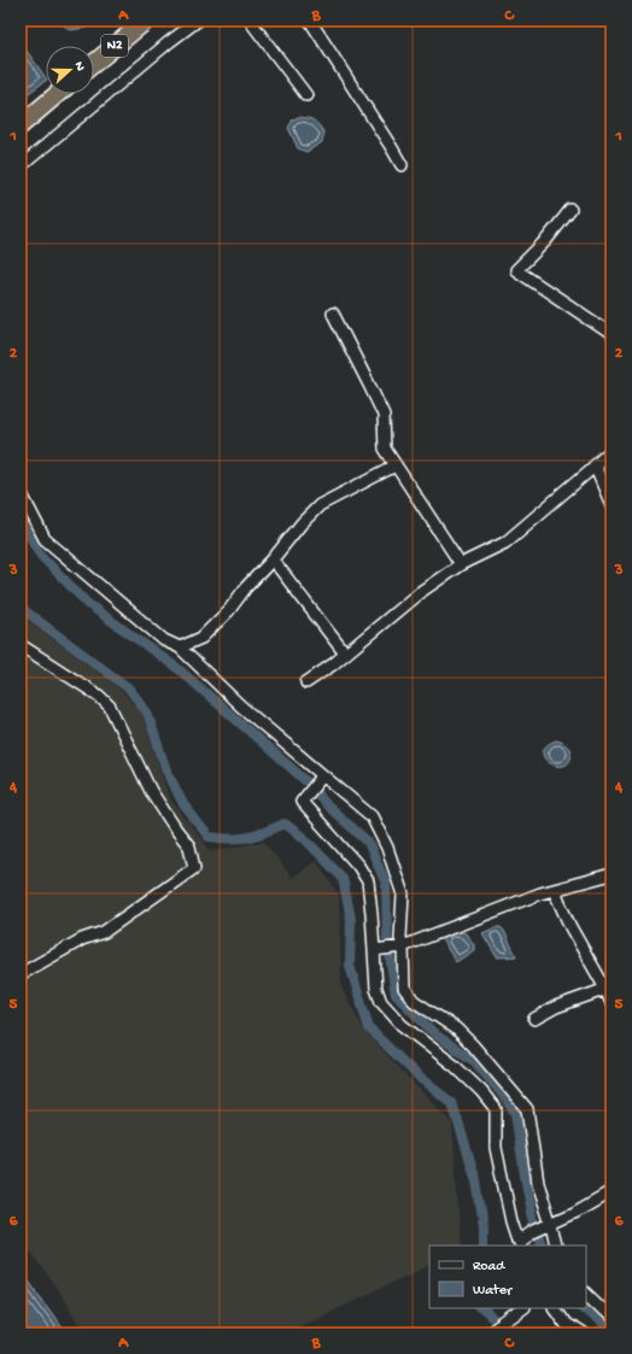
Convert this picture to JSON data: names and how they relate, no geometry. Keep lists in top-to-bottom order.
{
  "streets": {
    "highway": ["N2"]
  },
  "legend": ["Road", "Water"],
  "north": "right",
  "grid": {
    "columns": ["A", "B", "C"],
    "rows": [
      "1",
      "2",
      "3",
      "4",
      "5",
      "6"
    ]
  }
}
